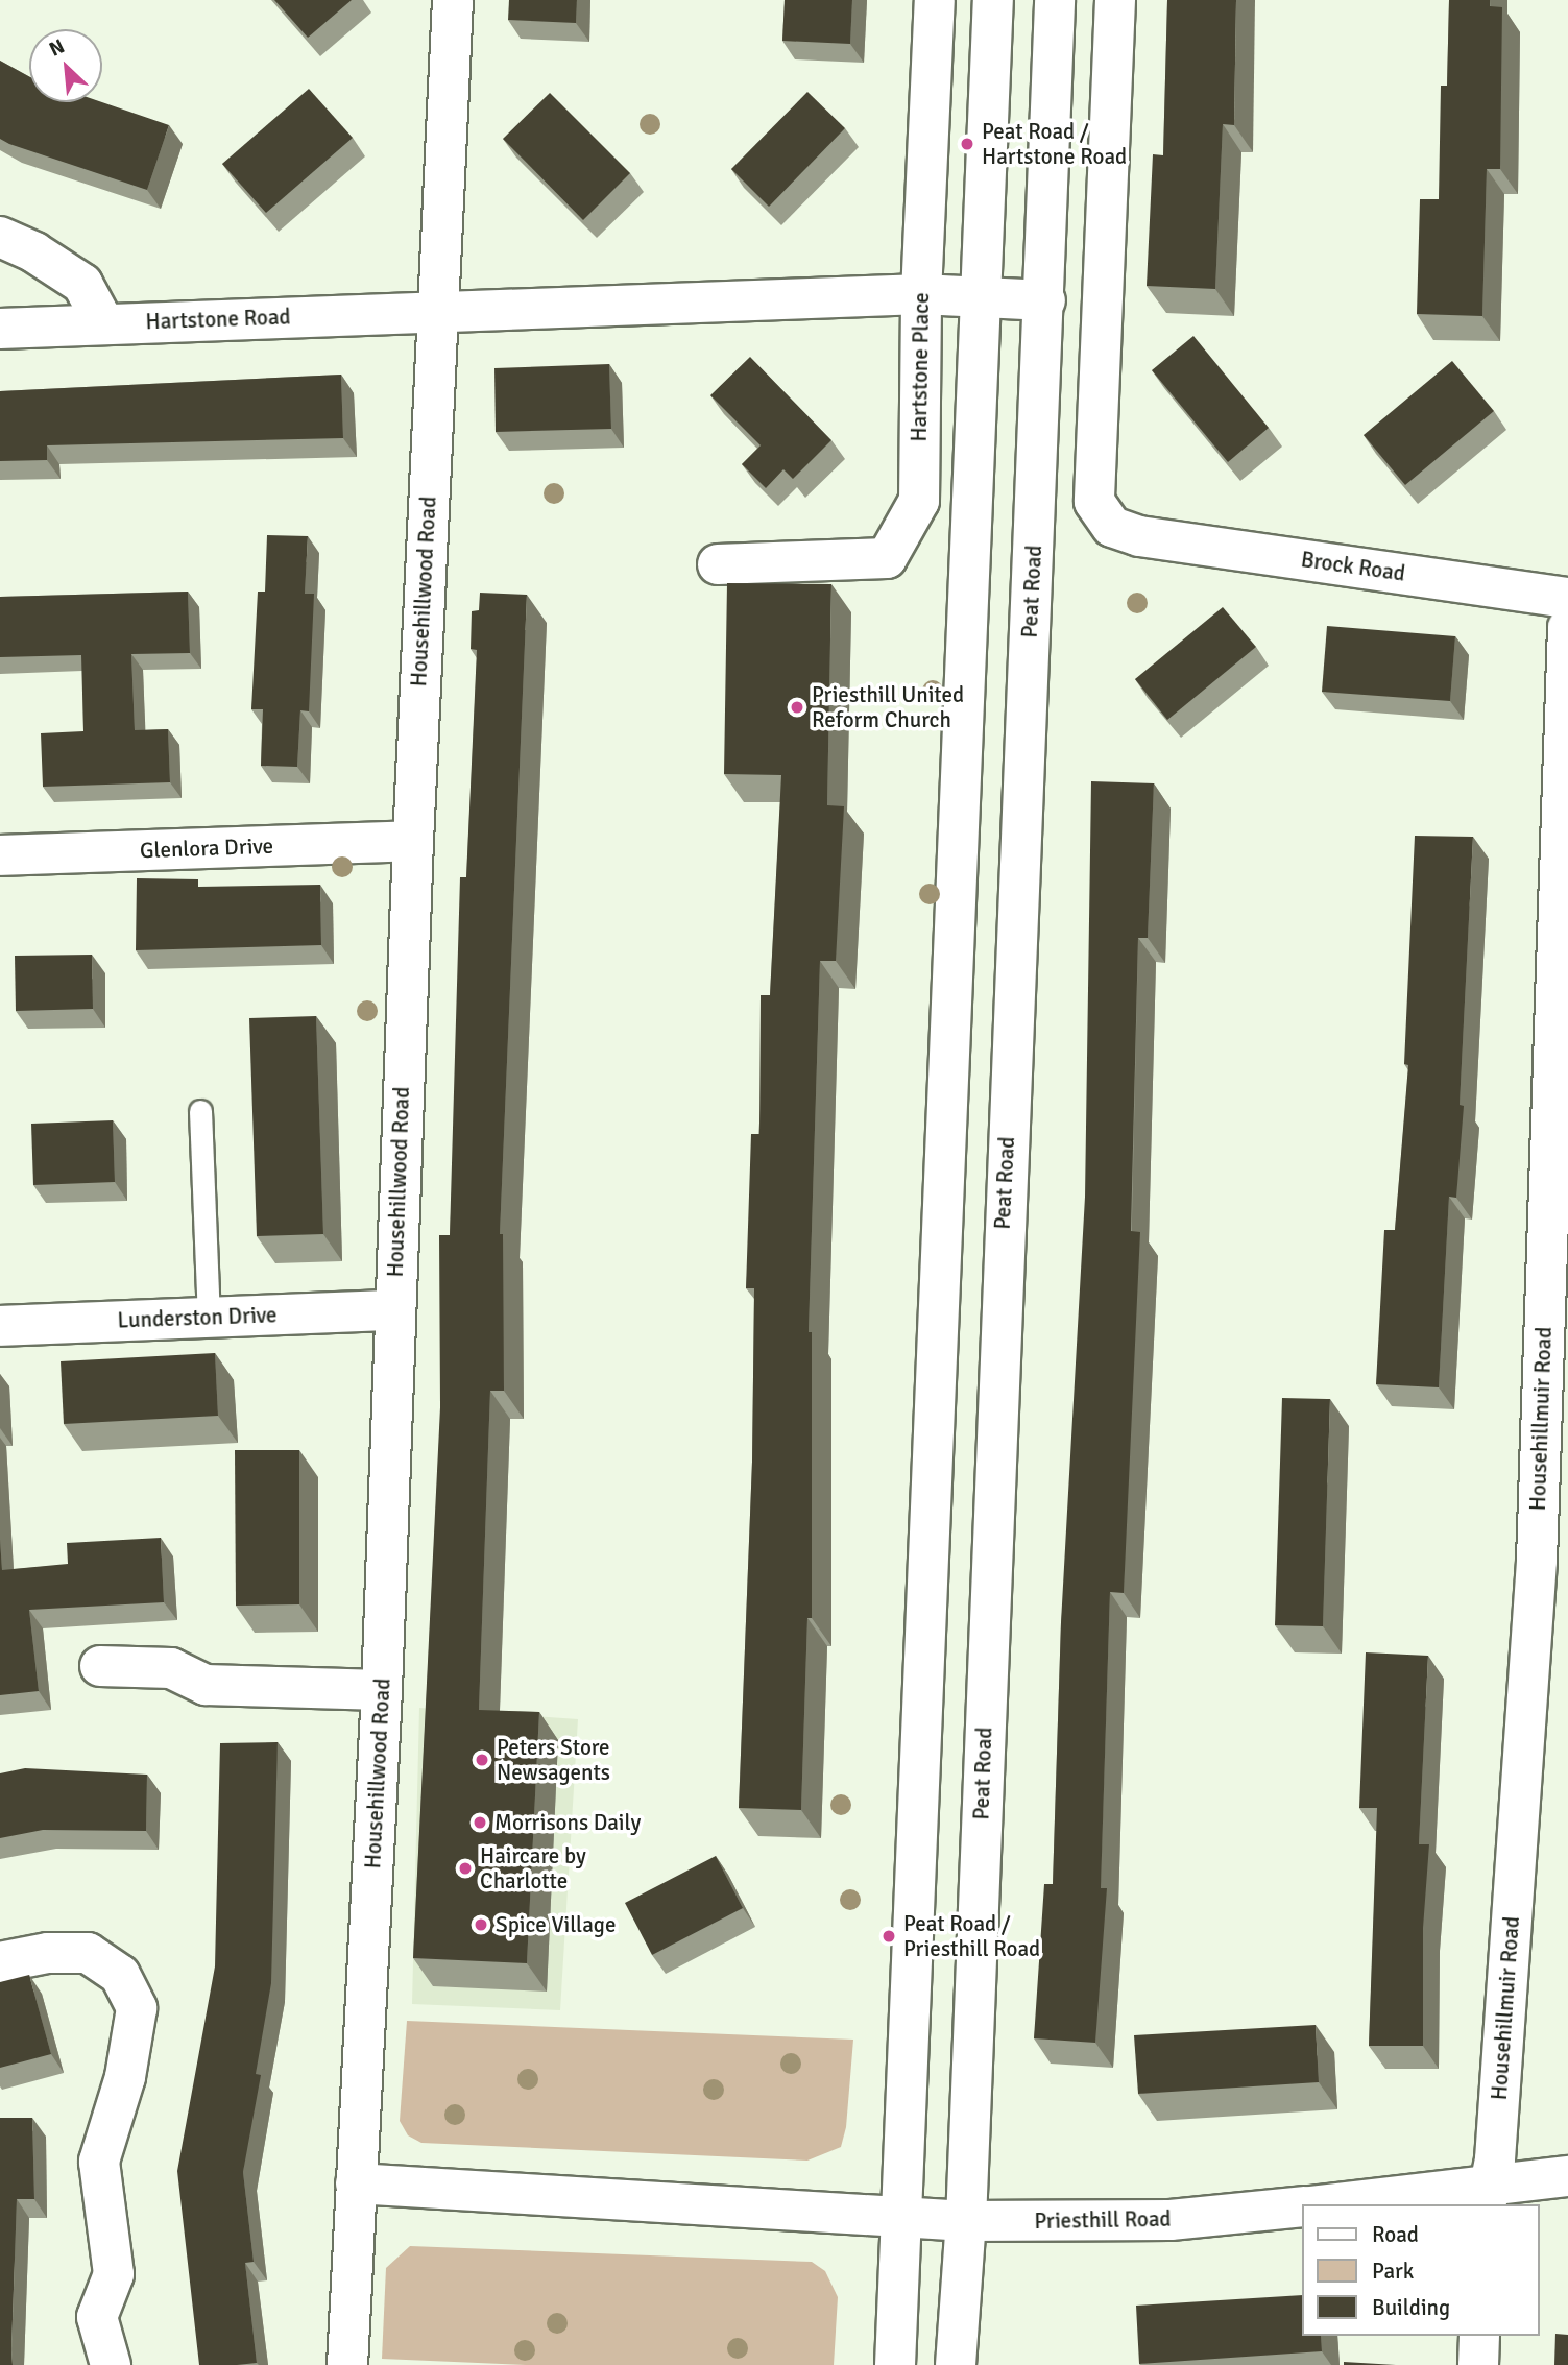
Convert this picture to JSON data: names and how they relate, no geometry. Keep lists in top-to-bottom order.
{
  "streets": {
    "street": [
      "Hartstone Road",
      "Hartstone Place",
      "Brock Road",
      "Househillwood Road",
      "Peat Road",
      "Glenlora Drive",
      "Lunderston Drive",
      "Househillmuir Road",
      "Priesthill Road"
    ]
  },
  "crossings": [
    ["Hartstone Road", "Hartstone Place"],
    ["Hartstone Road", "Househillwood Road"],
    ["Hartstone Road", "Peat Road"],
    ["Househillwood Road", "Glenlora Drive"],
    ["Househillwood Road", "Lunderston Drive"],
    ["Househillwood Road", "Priesthill Road"],
    ["Peat Road", "Priesthill Road"]
  ],
  "places": [
    "Peat Road / Hartstone Road",
    "Priesthill United Reform Church",
    "Peters Store Newsagents",
    "Morrisons Daily",
    "Haircare by Charlotte",
    "Spice Village",
    "Peat Road / Priesthill Road"
  ],
  "legend": ["Road", "Park", "Building"],
  "north": "top left"
}
